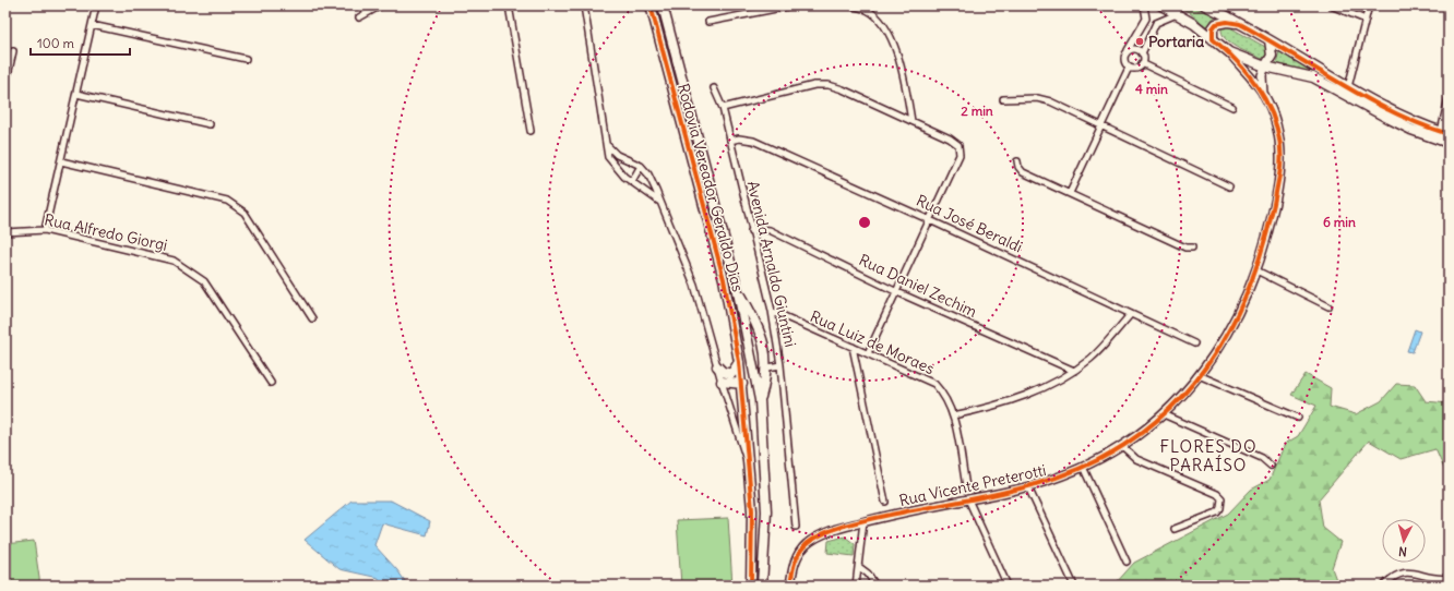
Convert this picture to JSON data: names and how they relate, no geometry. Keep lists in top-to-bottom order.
{
  "streets": {
    "main road": ["Rodovia Vereador Geraldo Dias"],
    "street": [
      "Rua José Beraldi",
      "Rua Alfredo Giorgi",
      "Avenida Arnaldo Giuntini",
      "Rua Daniel Zechim",
      "Rua Luiz de Moraes",
      "Rua Vicente Preterotti"
    ]
  },
  "crossings": [
    ["Rua José Beraldi", "Avenida Arnaldo Giuntini"],
    ["Avenida Arnaldo Giuntini", "Rua Daniel Zechim"],
    ["Avenida Arnaldo Giuntini", "Rua Luiz de Moraes"]
  ],
  "districts": ["FLORES DO PARAÍSO"],
  "places": ["Portaria"],
  "scale_bar": "100 m",
  "north": "bottom",
  "rings": ["4 min", "2 min", "6 min"]
}
